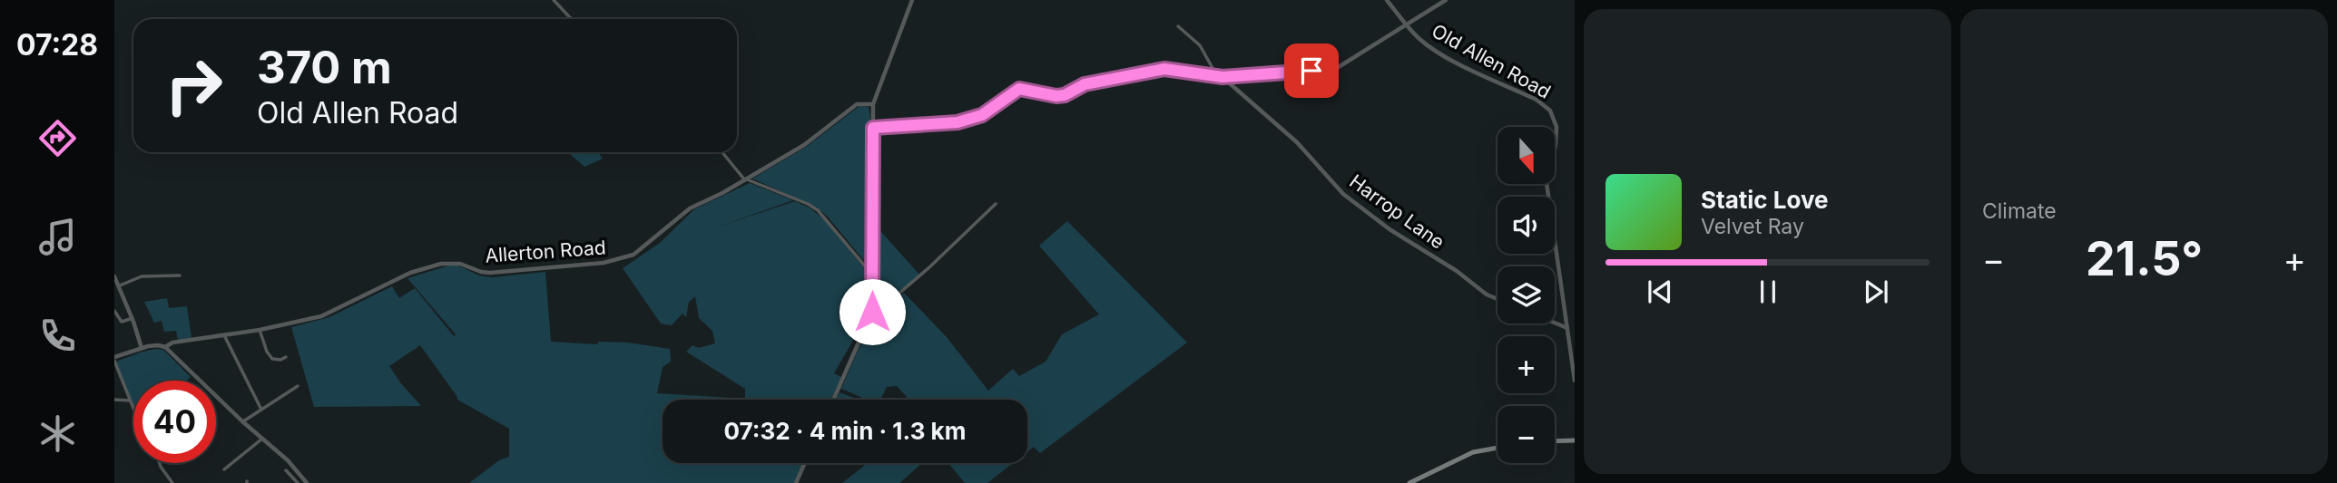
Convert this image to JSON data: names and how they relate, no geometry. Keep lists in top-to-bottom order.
{
  "streets": {
    "street": ["Old Allen Road", "Harrop Lane", "Allerton Road"]
  },
  "crossings": [
    ["Old Allen Road", "Harrop Lane"]
  ],
  "north": "bottom",
  "page": {
    "tabs": "07:28",
    "tile": "Climate",
    "turn": ["370 m", "Old Allen Road"],
    "map_buttons": ["+", "−"],
    "song": ["Static Love", "Velvet Ray"],
    "heat": ["−", "21.5°", "+"],
    "limit": "40",
    "trip": "07:32 · 4 min · 1.3 km"
  }
}
